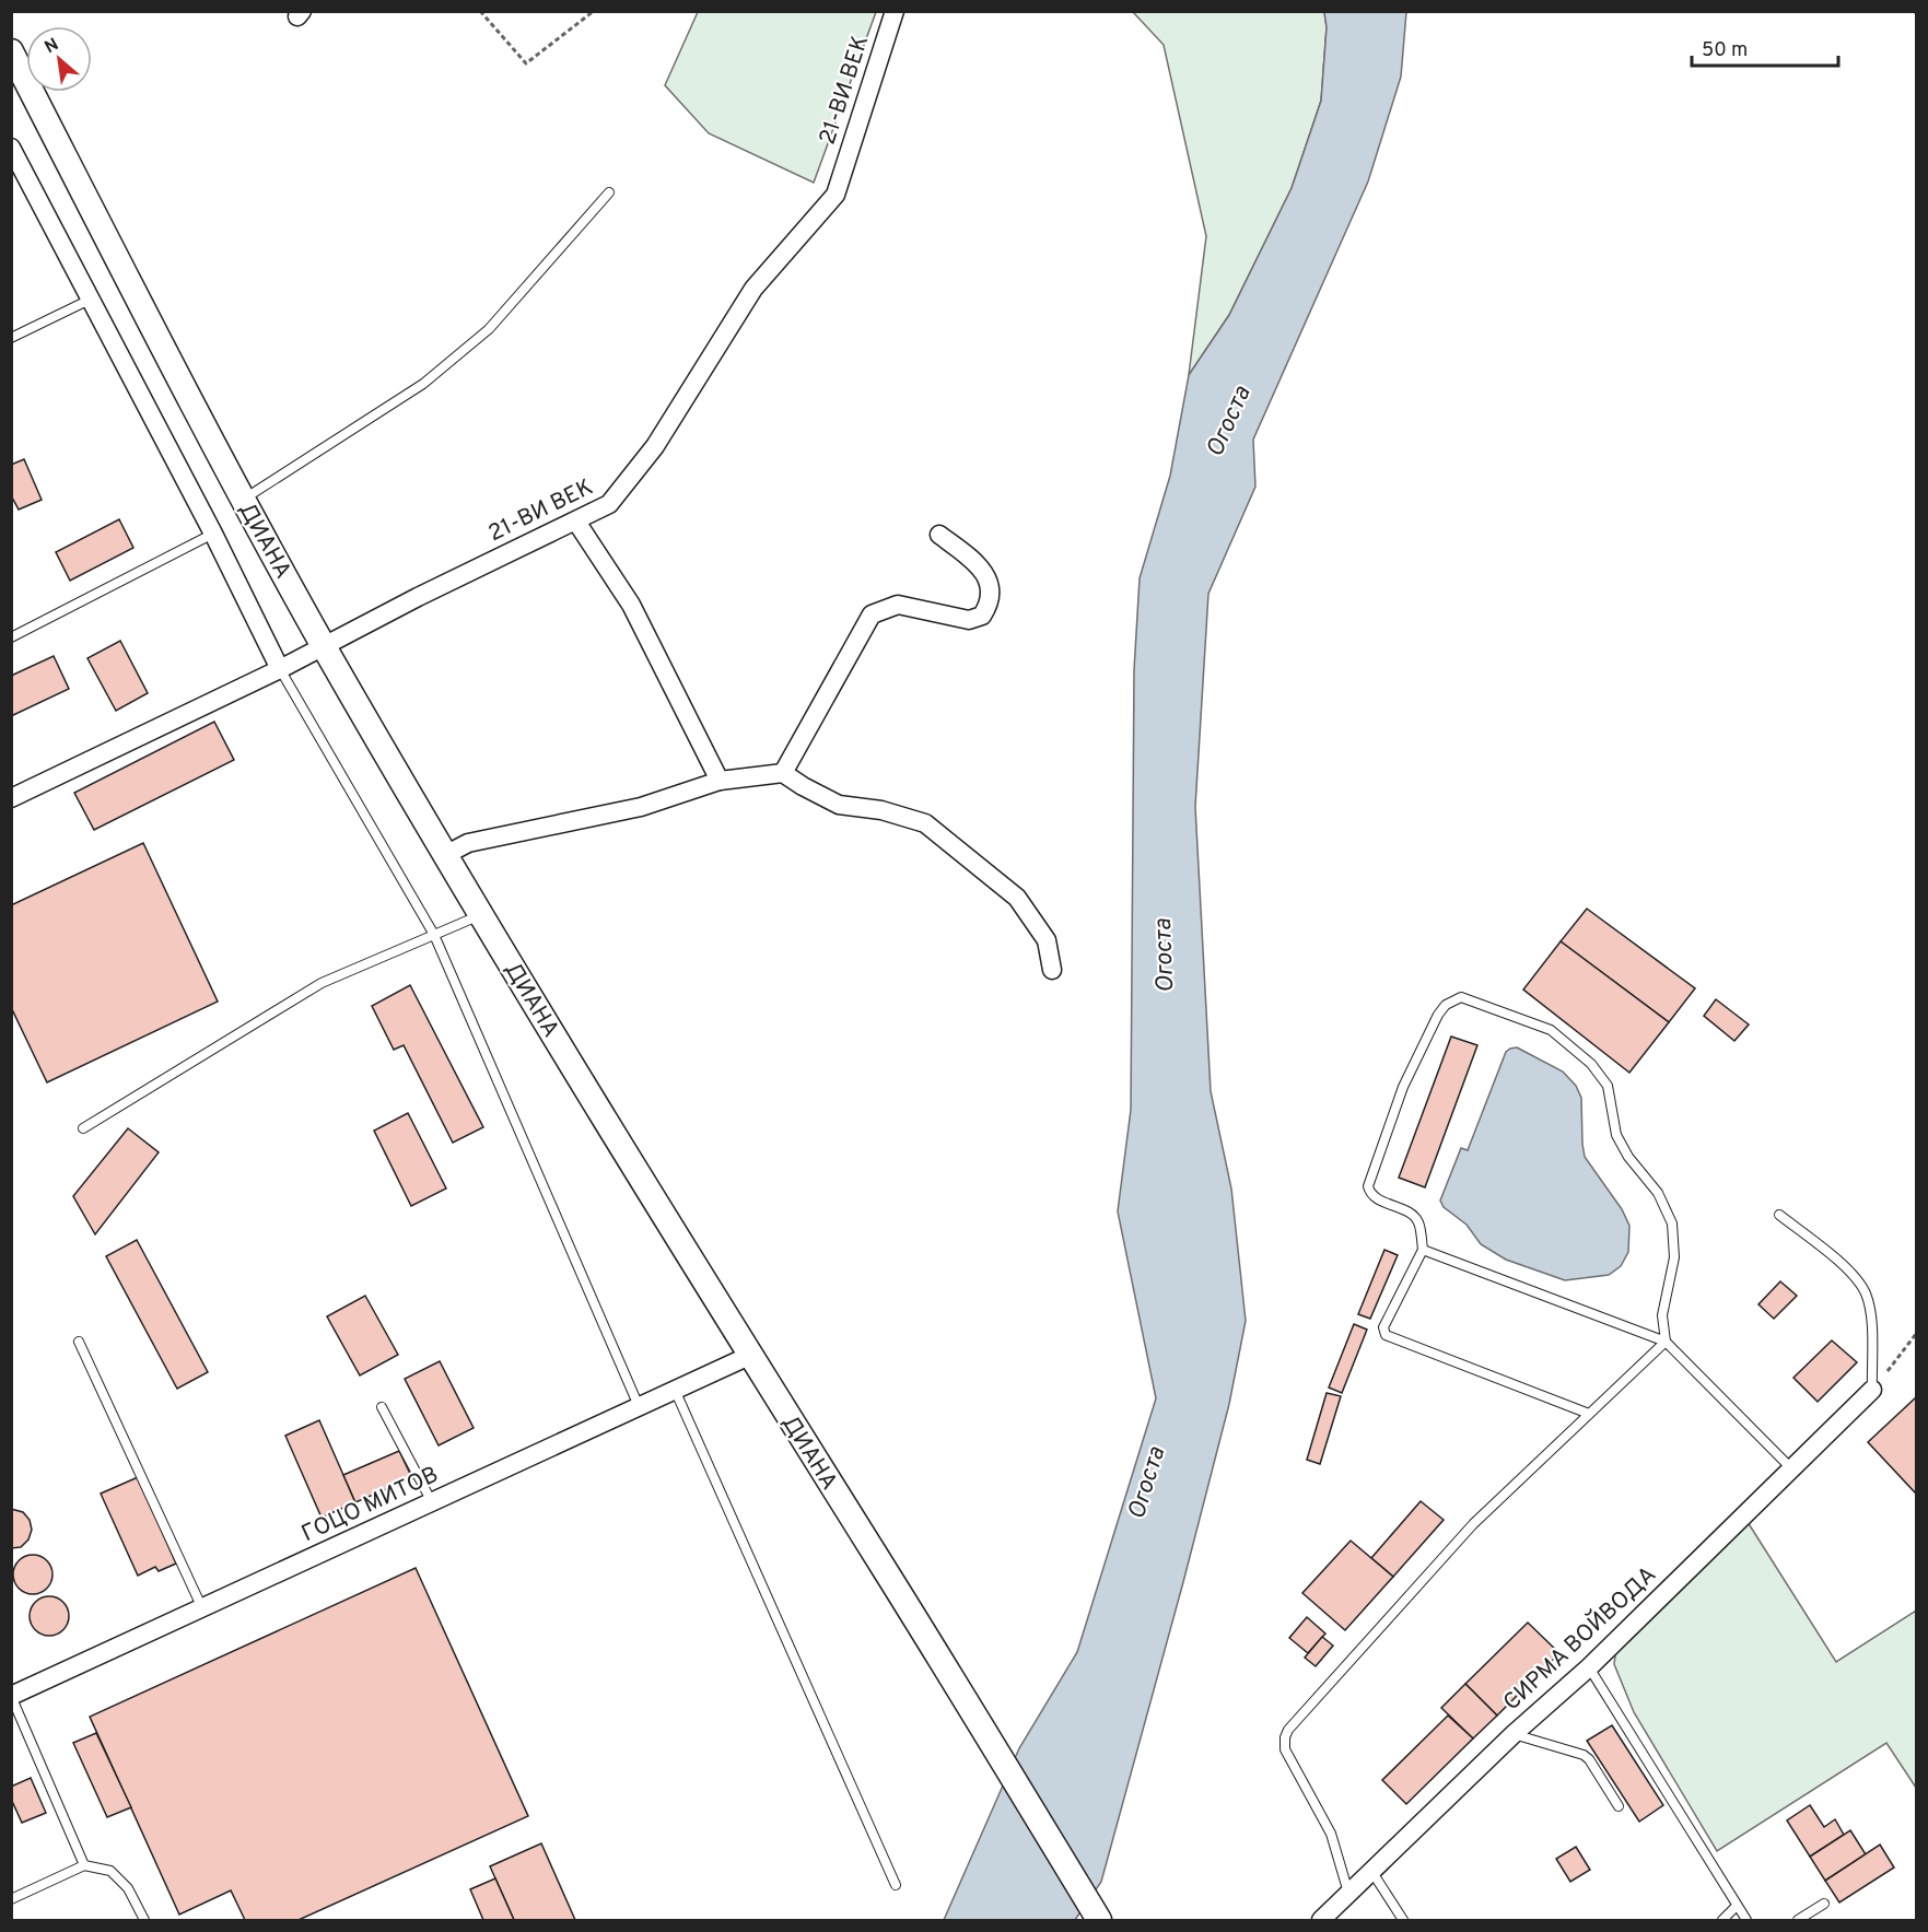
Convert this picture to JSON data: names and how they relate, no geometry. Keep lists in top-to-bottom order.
{
  "streets": {
    "main road": ["ДИАНА"],
    "street": ["21-ВИ ВЕК", "ГОЦО МИТОВ", "СИРМА ВОЙВОДА"]
  },
  "crossings": [
    ["21-ВИ ВЕК", "ДИАНА"],
    ["ДИАНА", "ГОЦО МИТОВ"]
  ],
  "water": ["Огоста"],
  "scale_bar": "50 m",
  "north": "top left"
}
